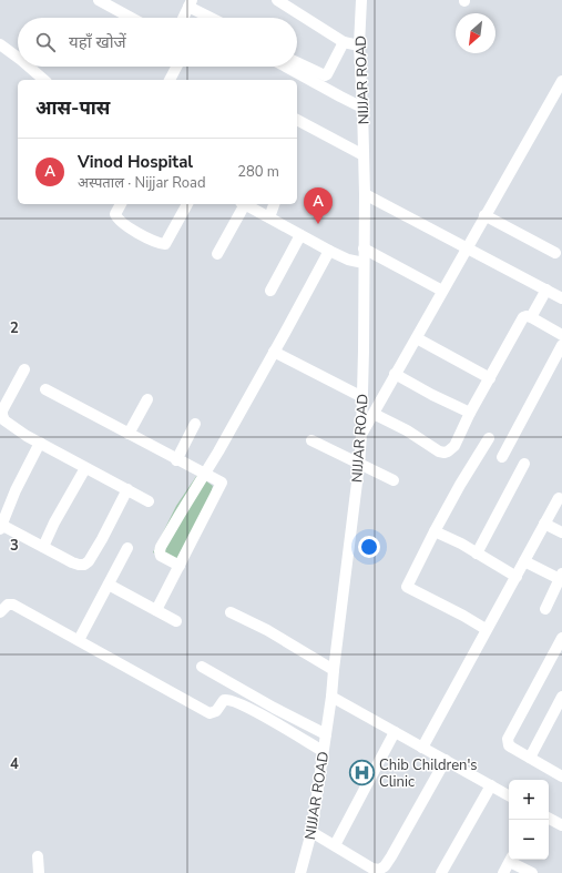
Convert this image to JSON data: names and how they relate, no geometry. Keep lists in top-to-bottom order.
{
  "streets": {
    "street": ["NIJJAR ROAD"]
  },
  "places": {
    "hospital": ["Chib Children's Clinic"]
  },
  "north": "bottom left",
  "page": {
    "search": "यहाँ खोजें",
    "heading": "आस-पास",
    "list": [
      {
        "mark": "A",
        "name": "Vinod Hospital",
        "note": "अस्पताल · Nijjar Road",
        "value": "280 m"
      }
    ],
    "pins": "A",
    "map_buttons": ["+", "−"]
  },
  "grid": {
    "rows": ["2", "3", "4"]
  }
}
